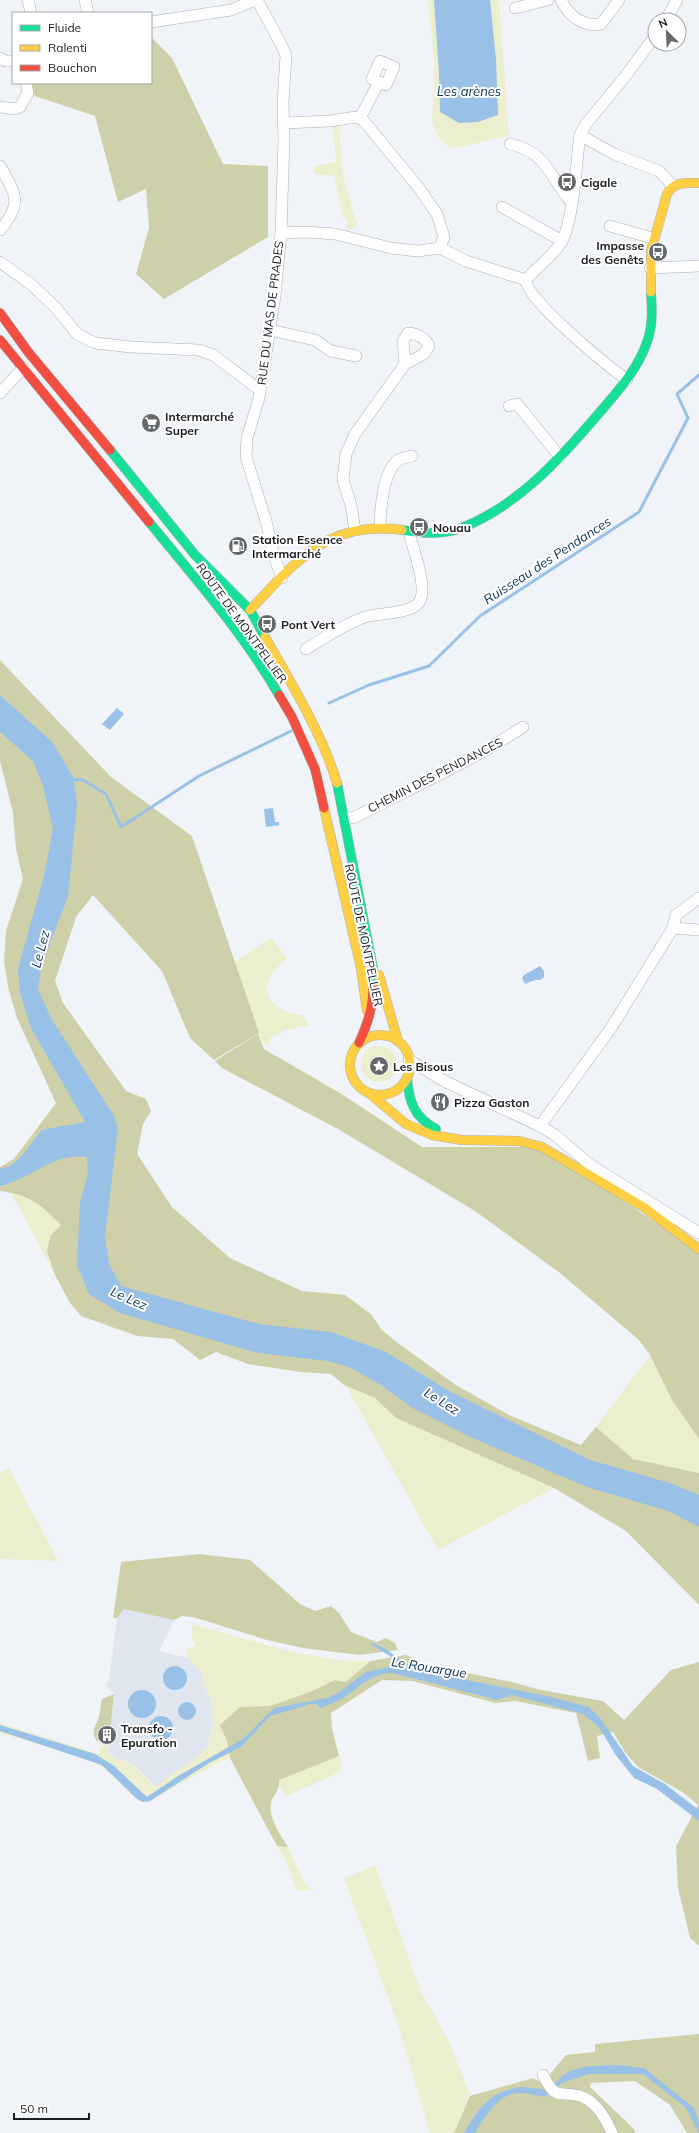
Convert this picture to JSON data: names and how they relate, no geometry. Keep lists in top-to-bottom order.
{
  "streets": {
    "main road": ["ROUTE DE MONTPELLIER"],
    "street": ["RUE DU MAS DE PRADES", "CHEMIN DES PENDANCES"]
  },
  "crossings": [
    ["ROUTE DE MONTPELLIER", "CHEMIN DES PENDANCES"]
  ],
  "water": [
    "Les arènes",
    "Ruisseau des Pendances",
    "Le Lez",
    "Le Rouargue"
  ],
  "places": {
    "bus stop": [
      "Cigale",
      "Impasse des Genêts",
      "Nouau",
      "Pont Vert"
    ],
    "supermarket": ["Intermarché Super"],
    "fuel station": ["Station Essence Intermarché"],
    "place": ["Les Bisous"],
    "restaurant": ["Pizza Gaston"],
    "building": ["Transfo - Epuration"]
  },
  "legend": ["Fluide", "Ralenti", "Bouchon"],
  "scale_bar": "50 m",
  "north": "top left"
}
